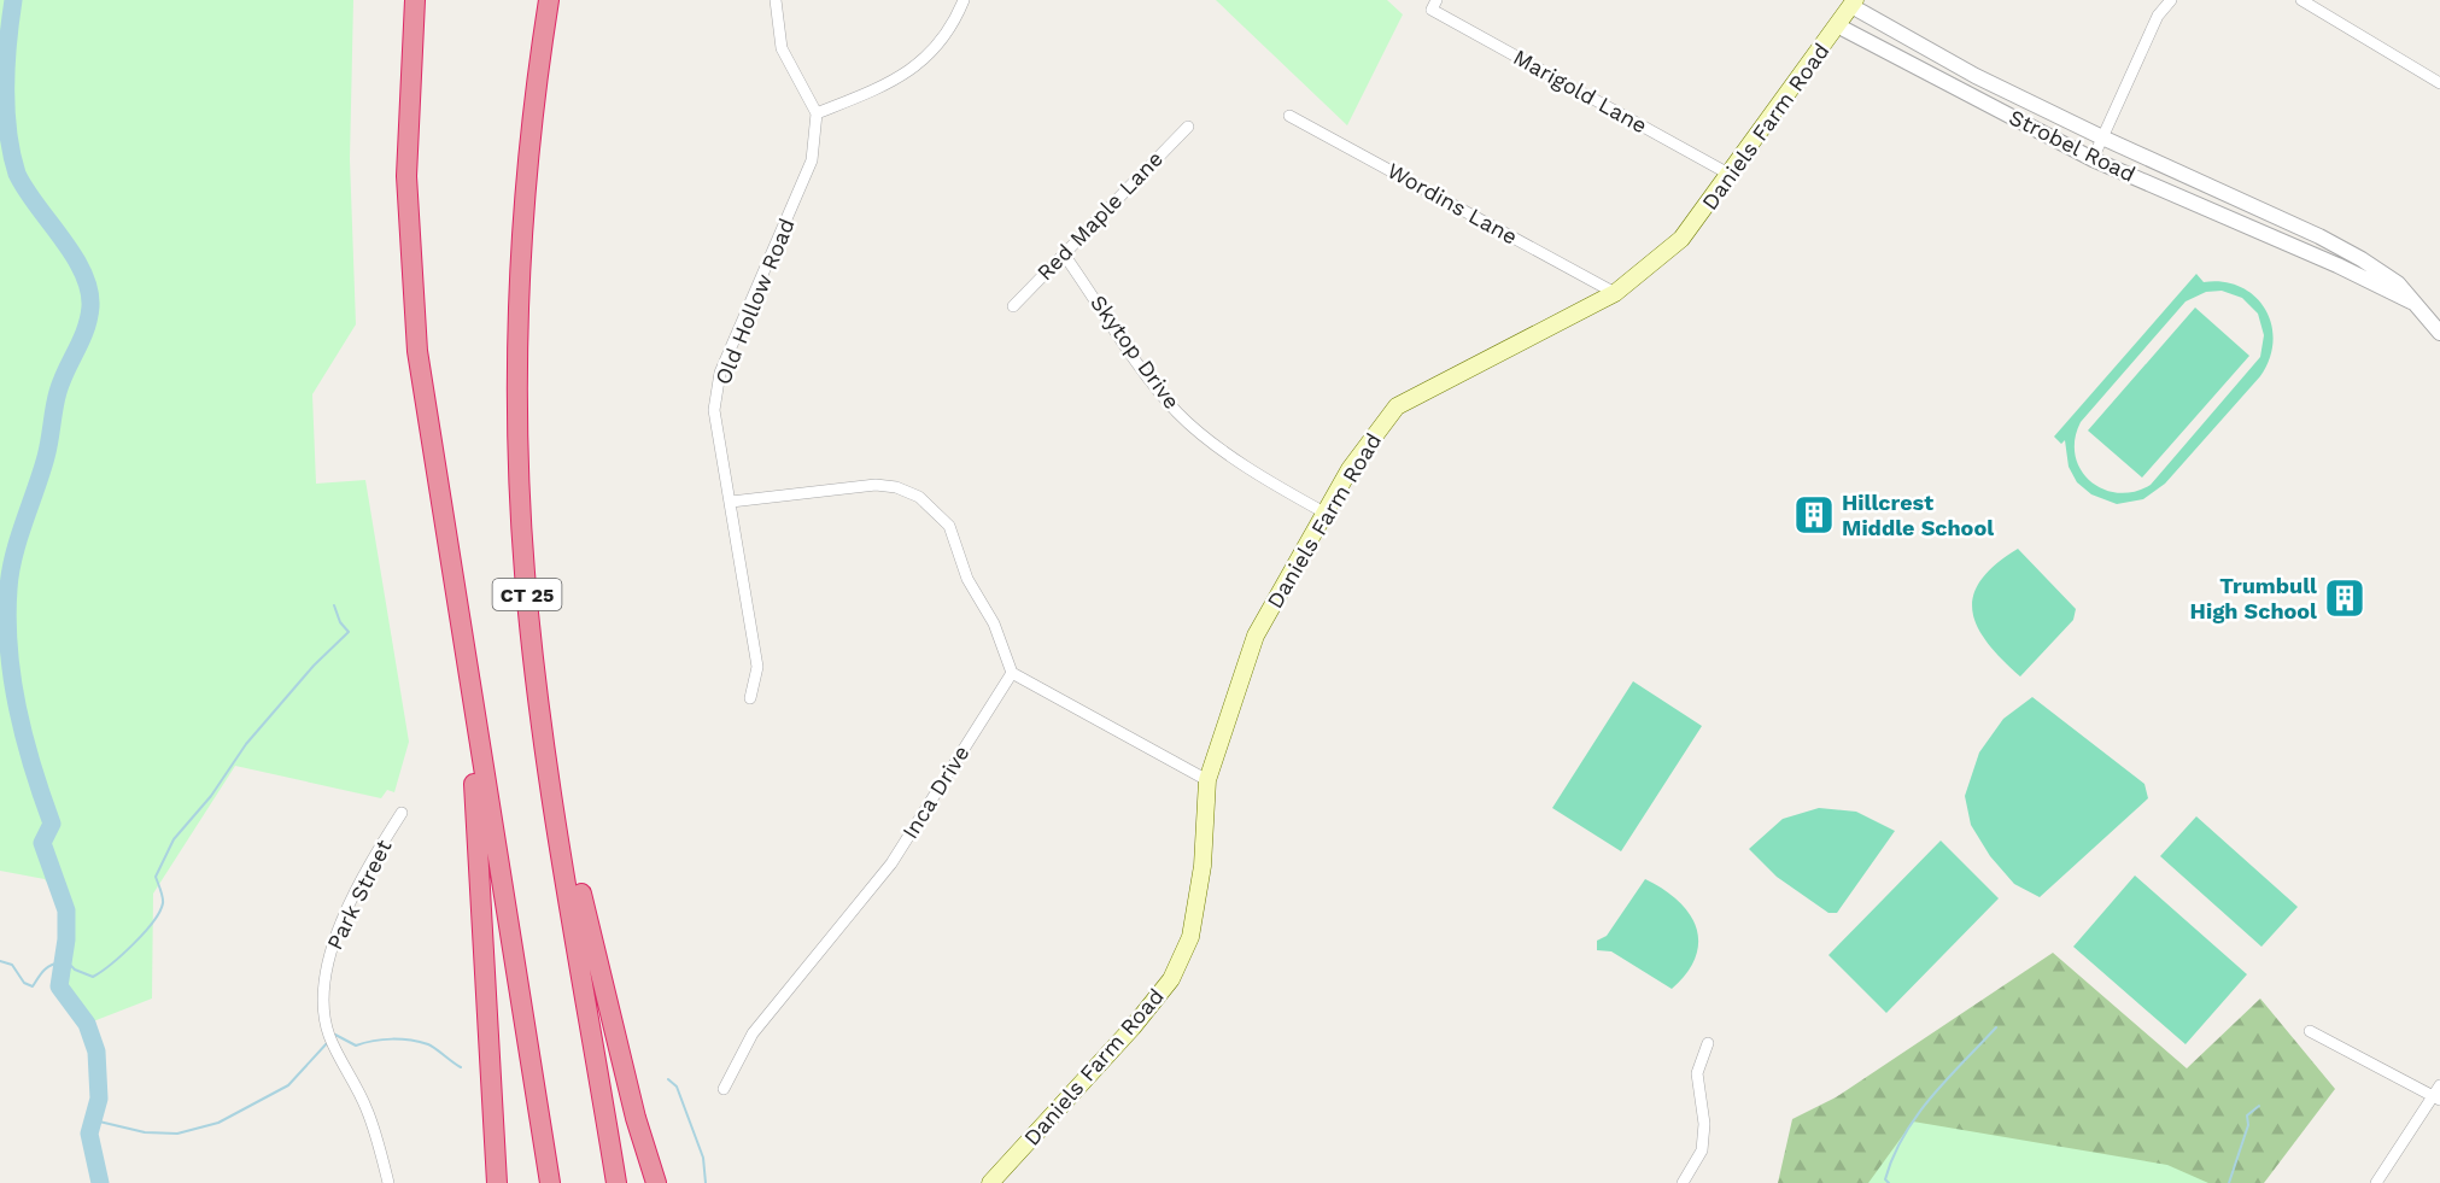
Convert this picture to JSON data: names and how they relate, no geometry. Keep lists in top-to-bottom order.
{
  "streets": {
    "highway": ["CT 25"],
    "main road": ["Daniels Farm Road"],
    "street": [
      "Marigold Lane",
      "Strobel Road",
      "Wordins Lane",
      "Red Maple Lane",
      "Old Hollow Road",
      "Skytop Drive",
      "Inca Drive",
      "Park Street"
    ]
  },
  "crossings": [
    ["Marigold Lane", "Daniels Farm Road"],
    ["Daniels Farm Road", "Strobel Road"],
    ["Daniels Farm Road", "Wordins Lane"],
    ["Daniels Farm Road", "Skytop Drive"],
    ["Red Maple Lane", "Skytop Drive"]
  ],
  "places": {
    "building": ["Hillcrest Middle School", "Trumbull High School"]
  }
}
